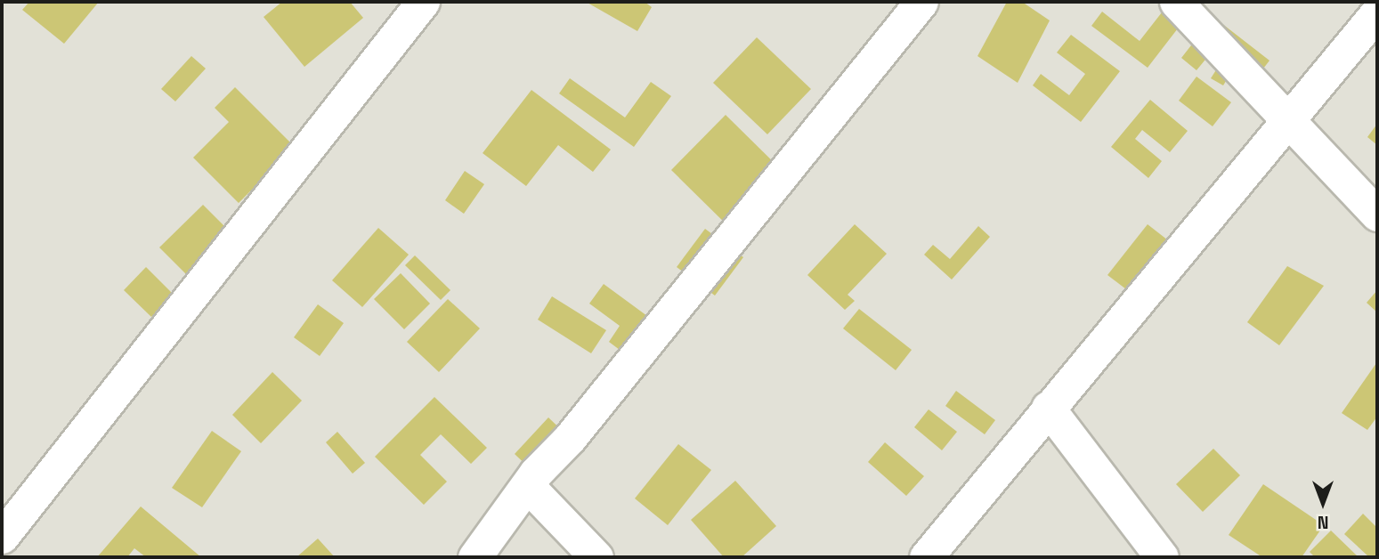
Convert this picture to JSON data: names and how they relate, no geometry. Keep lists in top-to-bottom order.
{
  "north": "bottom"
}
